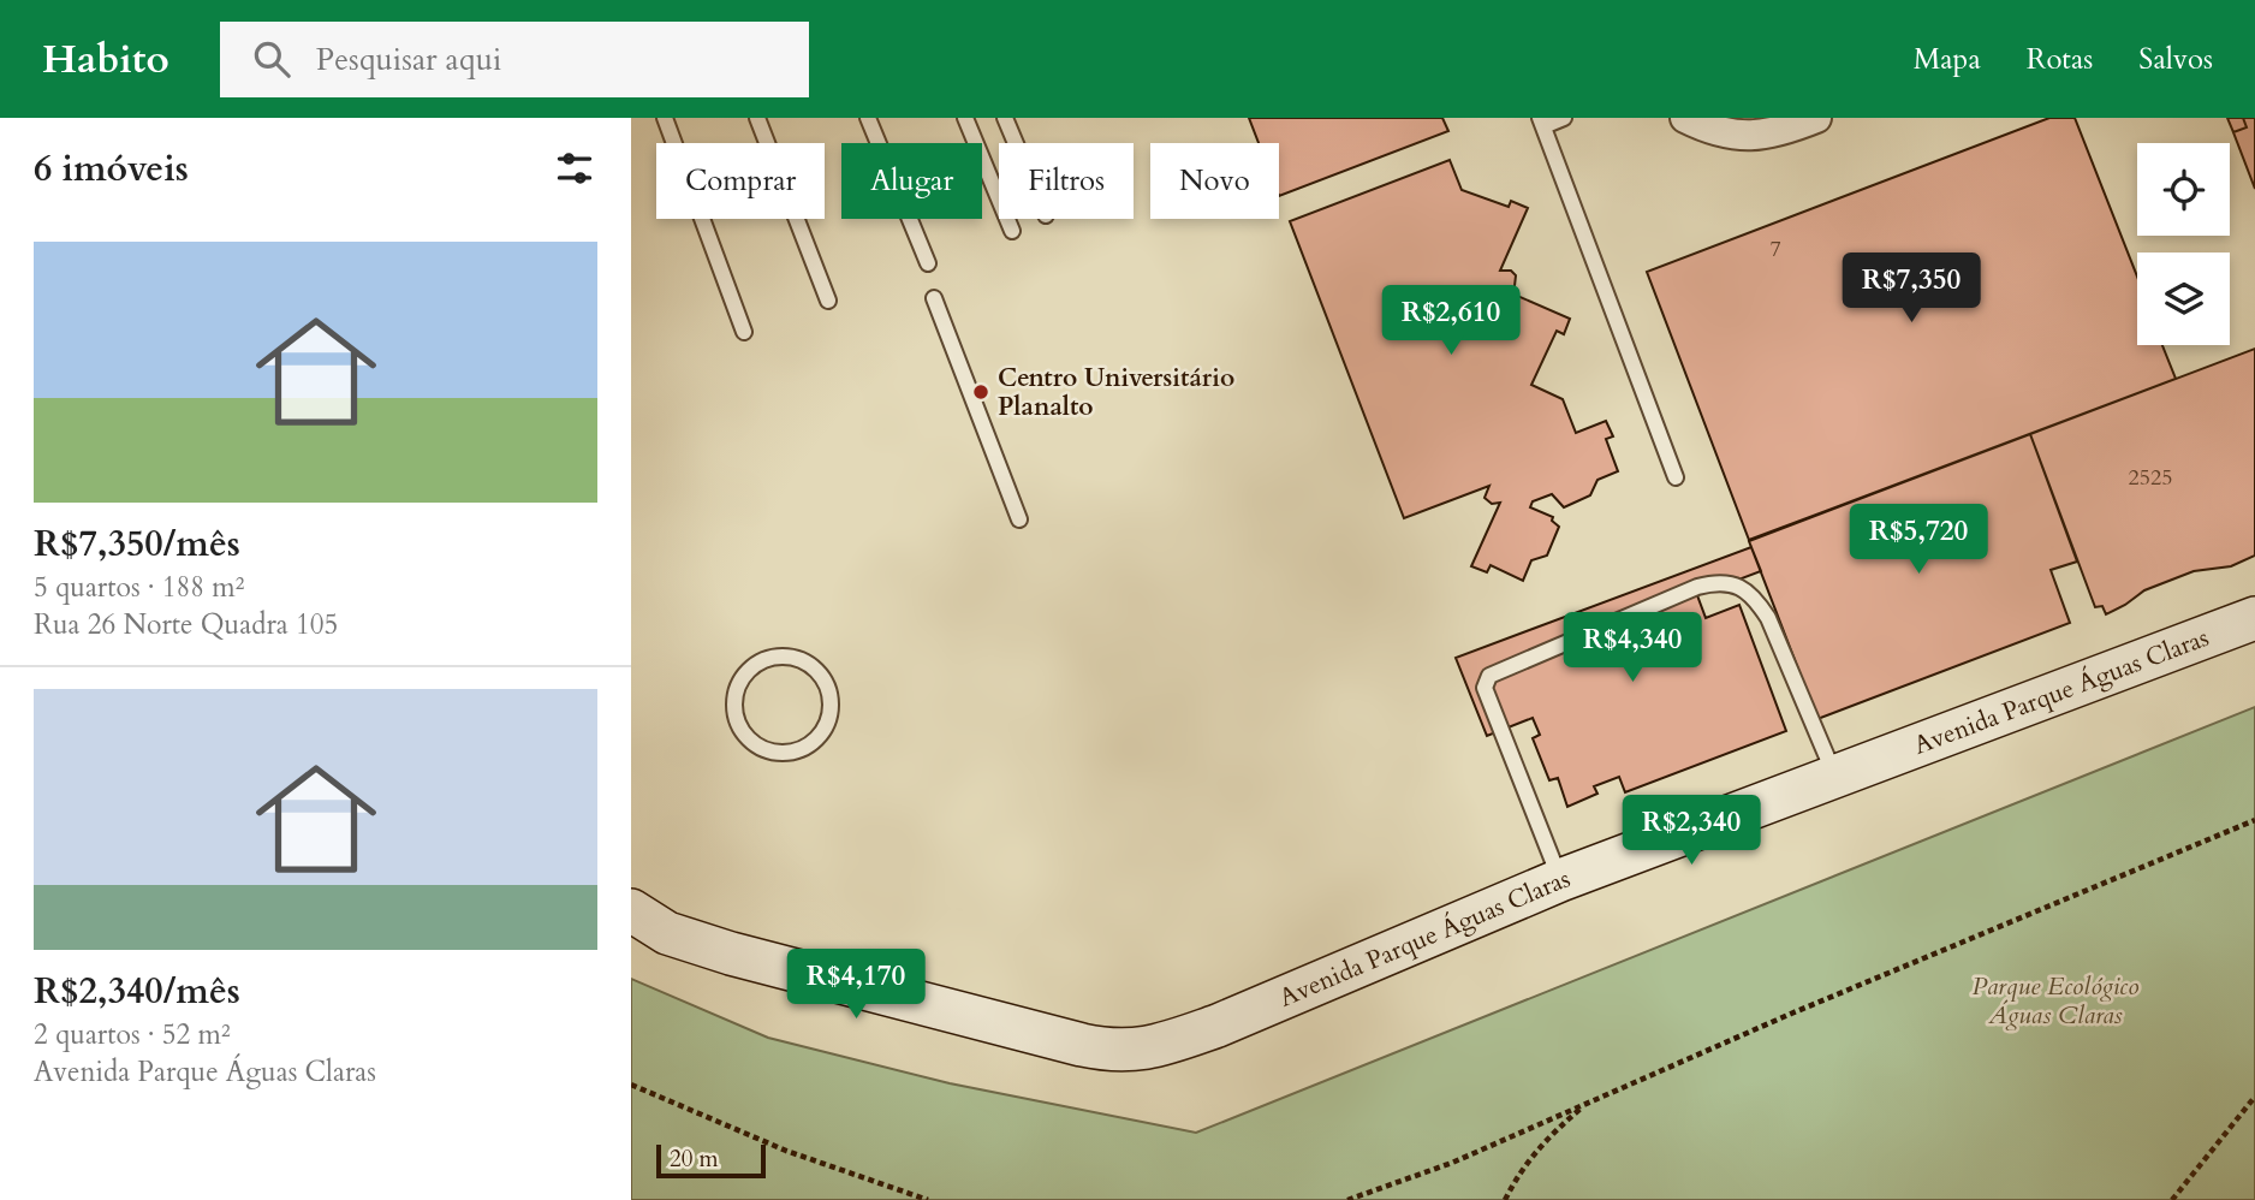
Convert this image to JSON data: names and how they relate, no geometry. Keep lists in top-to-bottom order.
{
  "streets": {
    "street": ["Avenida Parque Águas Claras"]
  },
  "parks": ["Parque Ecológico Águas Claras"],
  "places": ["Centro Universitário Planalto"],
  "house_numbers": ["7", "2525"],
  "scale_bar": "20 m",
  "page": {
    "header": "Habito",
    "search": "Pesquisar aqui",
    "nav": ["Mapa", "Rotas", "Salvos"],
    "heading": "6 imóveis",
    "chip": [
      "Comprar",
      "Alugar",
      "Filtros",
      "Novo"
    ],
    "list": [
      {
        "name": "R$7,350/mês",
        "note": "5 quartos · 188 m² · Rua 26 Norte Quadra 105"
      },
      {
        "name": "R$2,340/mês",
        "note": "2 quartos · 52 m² · Avenida Parque Águas Claras"
      }
    ],
    "price": [
      "R$7,350",
      "R$2,610",
      "R$5,720",
      "R$4,340",
      "R$2,340",
      "R$4,170"
    ],
    "scale": "20 m"
  }
}
